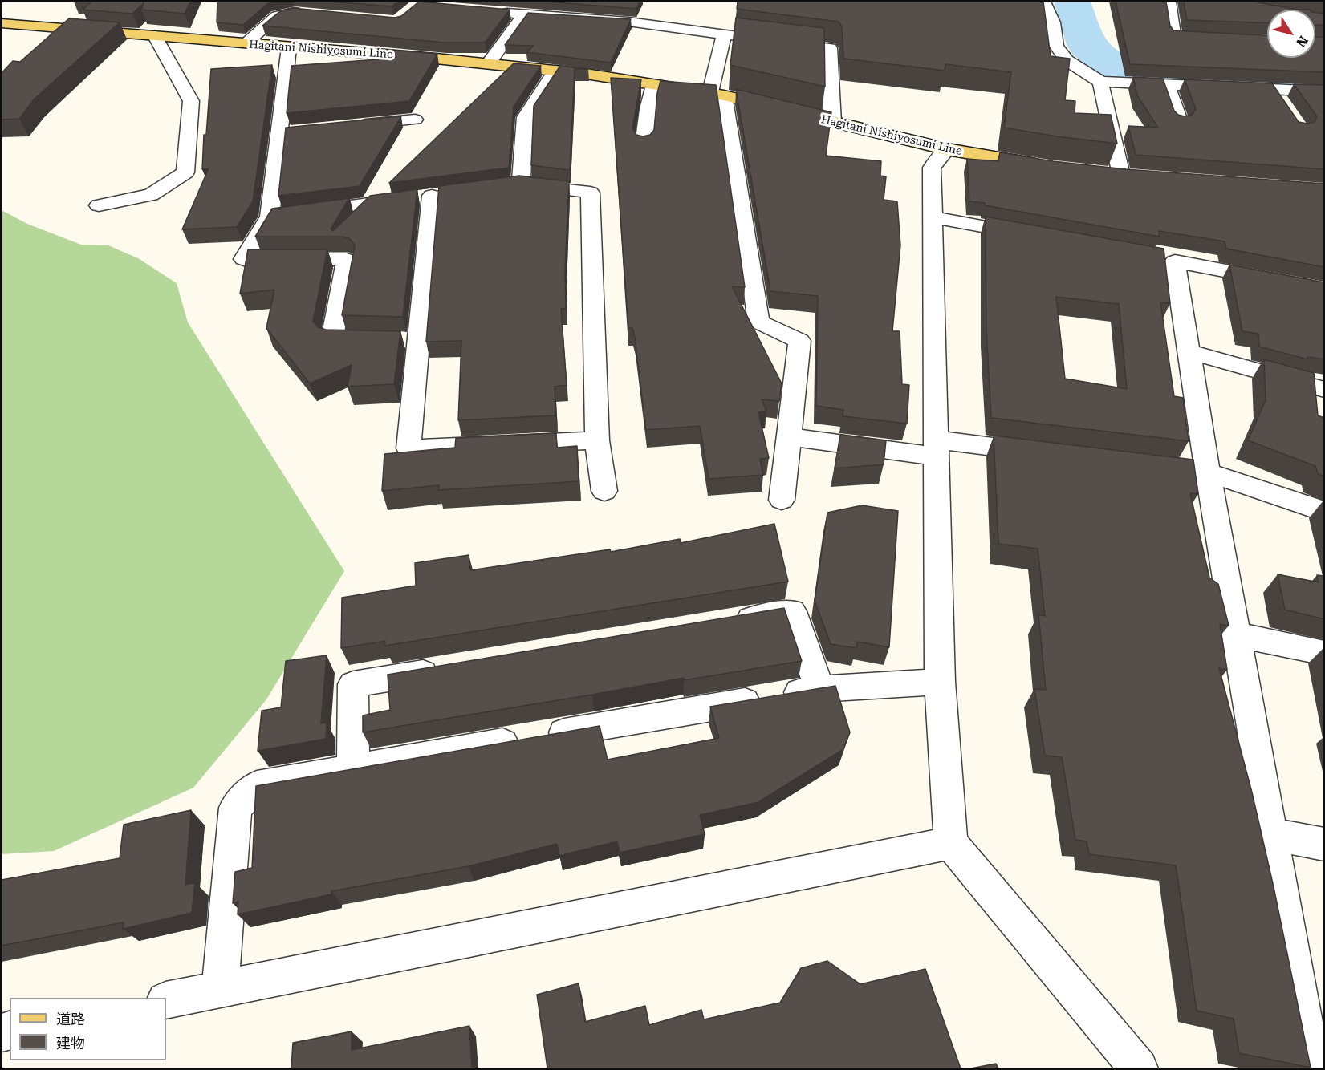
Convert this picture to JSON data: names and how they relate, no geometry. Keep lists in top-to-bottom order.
{
  "streets": {
    "main road": ["Hagitani Nishiyosumi Line"]
  },
  "legend": ["道路", "建物"],
  "north": "bottom right"
}
